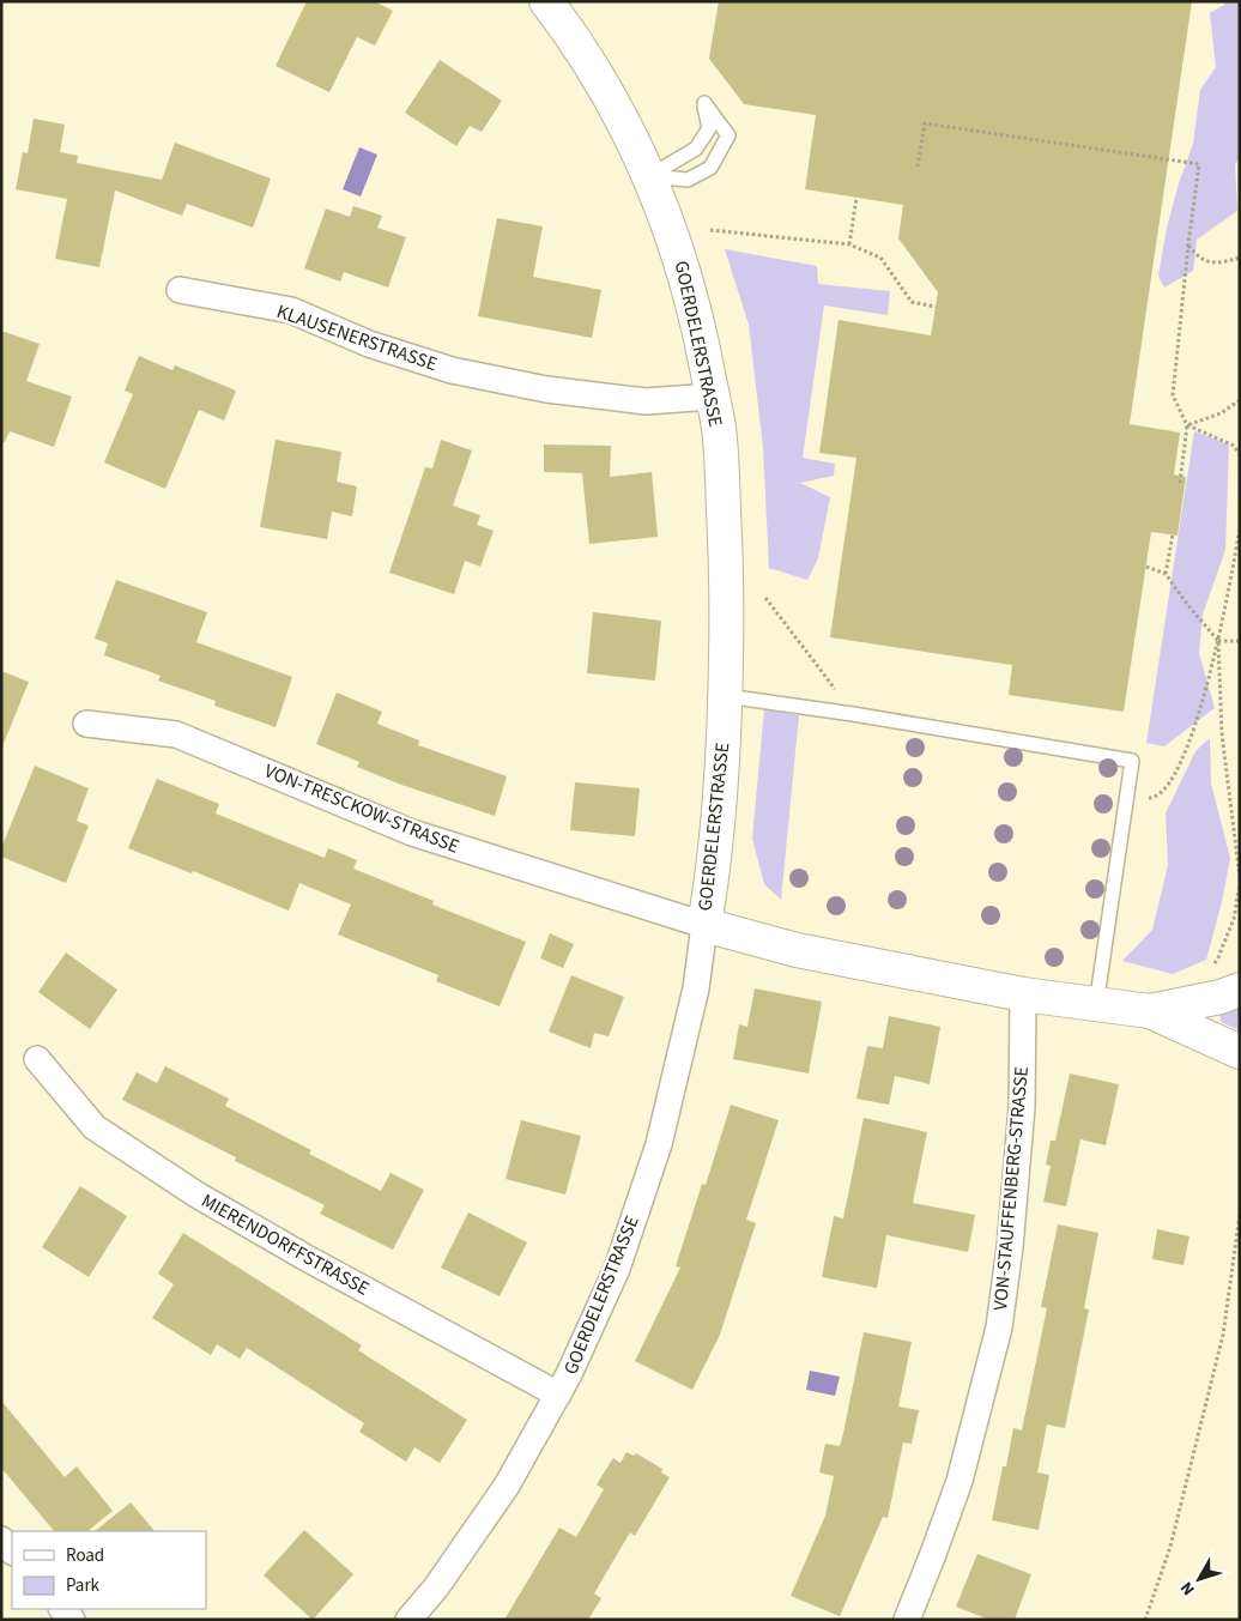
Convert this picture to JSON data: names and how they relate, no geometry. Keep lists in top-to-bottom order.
{
  "streets": {
    "main road": ["GOERDELERSTRASSE"],
    "street": [
      "KLAUSENERSTRASSE",
      "VON-TRESCKOW-STRASSE",
      "VON-STAUFFENBERG-STRASSE",
      "MIERENDORFFSTRASSE"
    ]
  },
  "crossings": [
    ["KLAUSENERSTRASSE", "GOERDELERSTRASSE"],
    ["GOERDELERSTRASSE", "VON-TRESCKOW-STRASSE"],
    ["GOERDELERSTRASSE", "MIERENDORFFSTRASSE"]
  ],
  "legend": ["Road", "Park"],
  "north": "bottom left"
}
